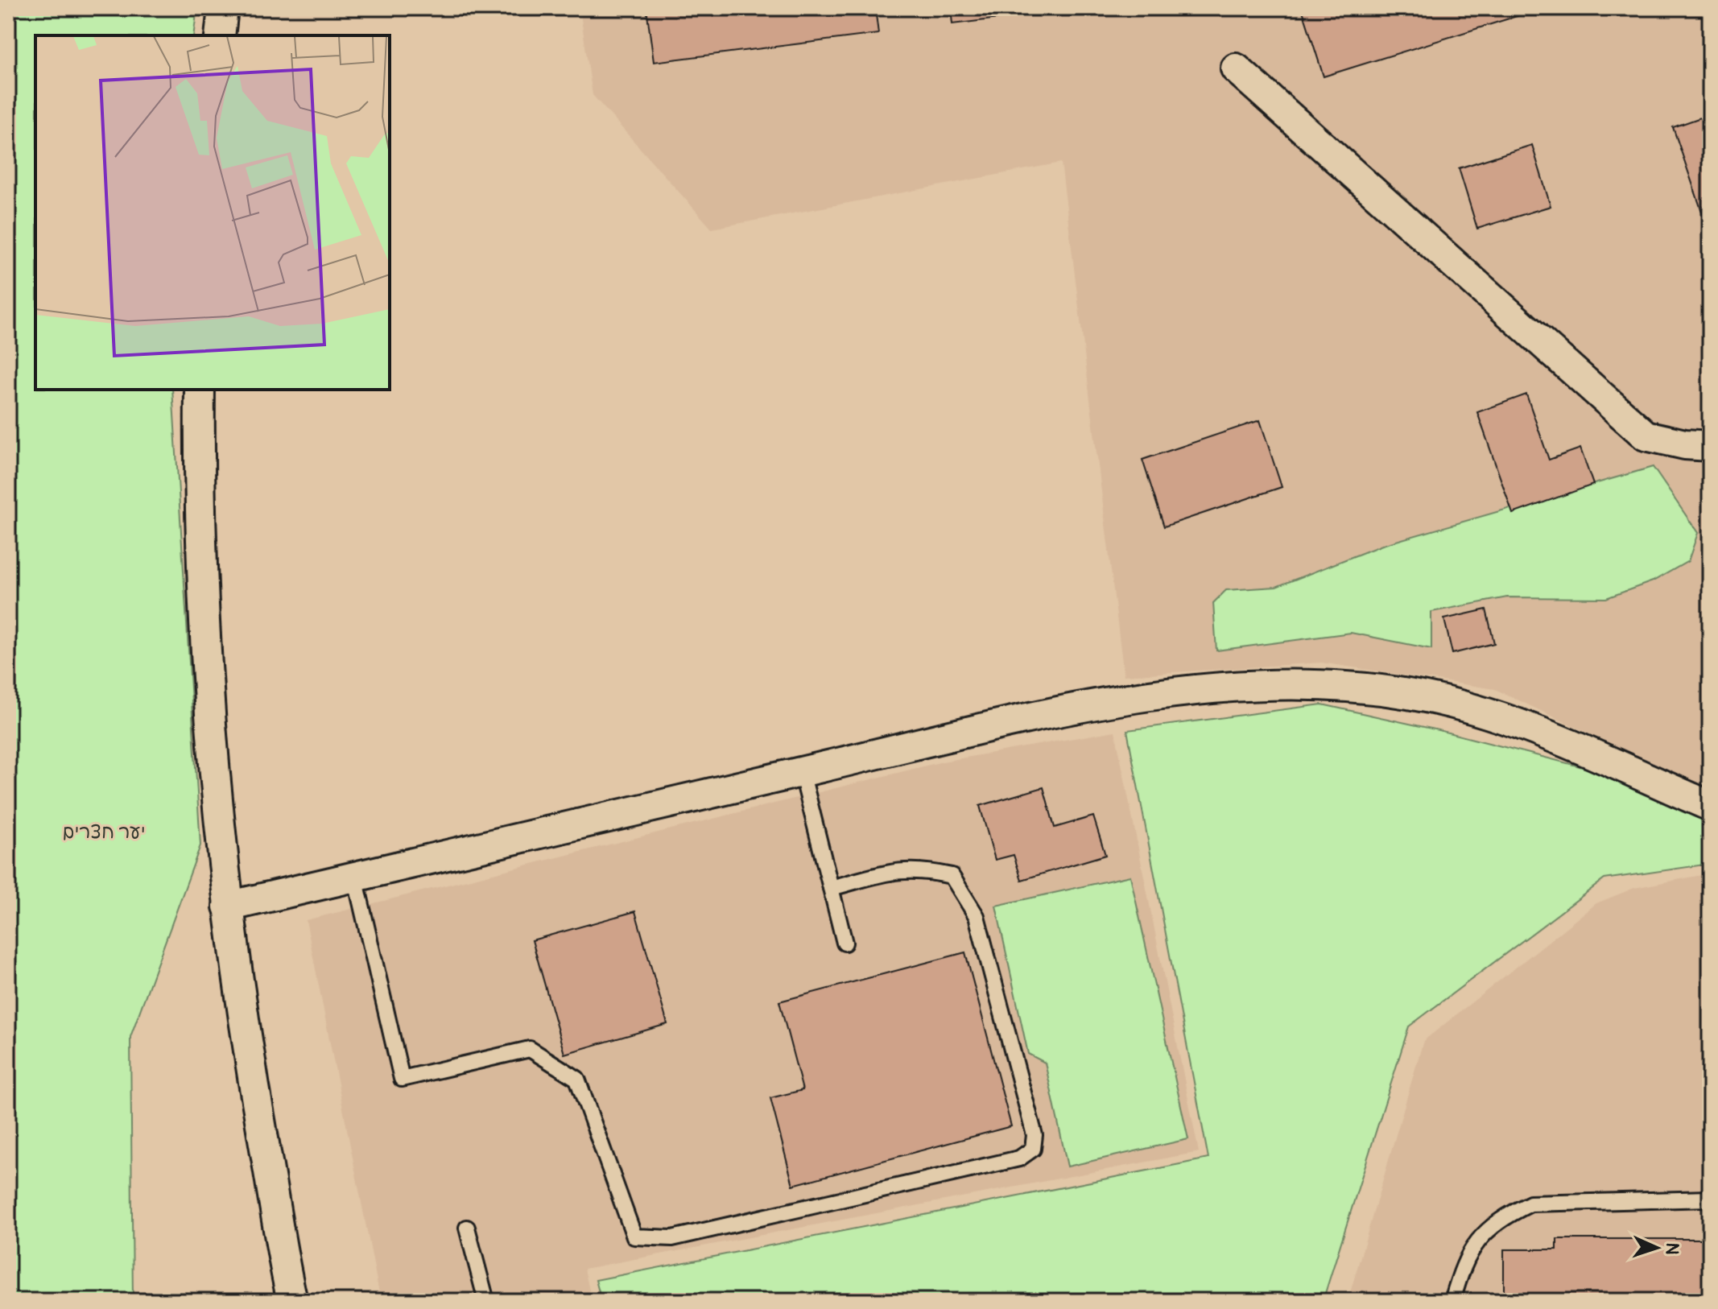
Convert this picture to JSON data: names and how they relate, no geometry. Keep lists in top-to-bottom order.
{
  "parks": ["יער חצרים"],
  "north": "right"
}
